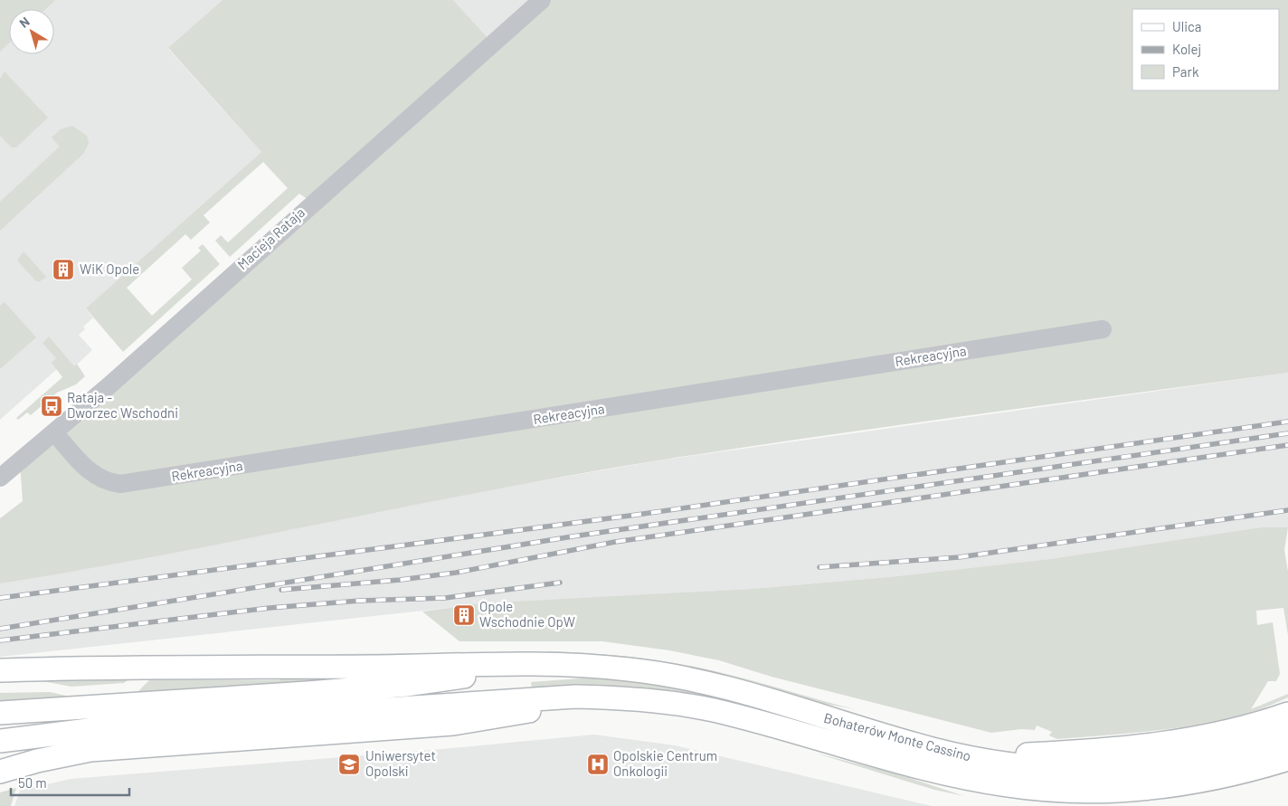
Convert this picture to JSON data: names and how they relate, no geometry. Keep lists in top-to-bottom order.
{
  "streets": {
    "main road": ["Bohaterów Monte Cassino"],
    "street": ["Macieja Rataja", "Rekreacyjna"]
  },
  "crossings": [
    ["Macieja Rataja", "Rekreacyjna"]
  ],
  "places": {
    "building": ["WiK Opole", "Opole Wschodnie OpW"],
    "bus stop": ["Rataja - Dworzec Wschodni"],
    "school or university": ["Uniwersytet Opolski"],
    "hospital": ["Opolskie Centrum Onkologii"]
  },
  "legend": ["Ulica", "Kolej", "Park"],
  "scale_bar": "50 m",
  "north": "top left"
}
